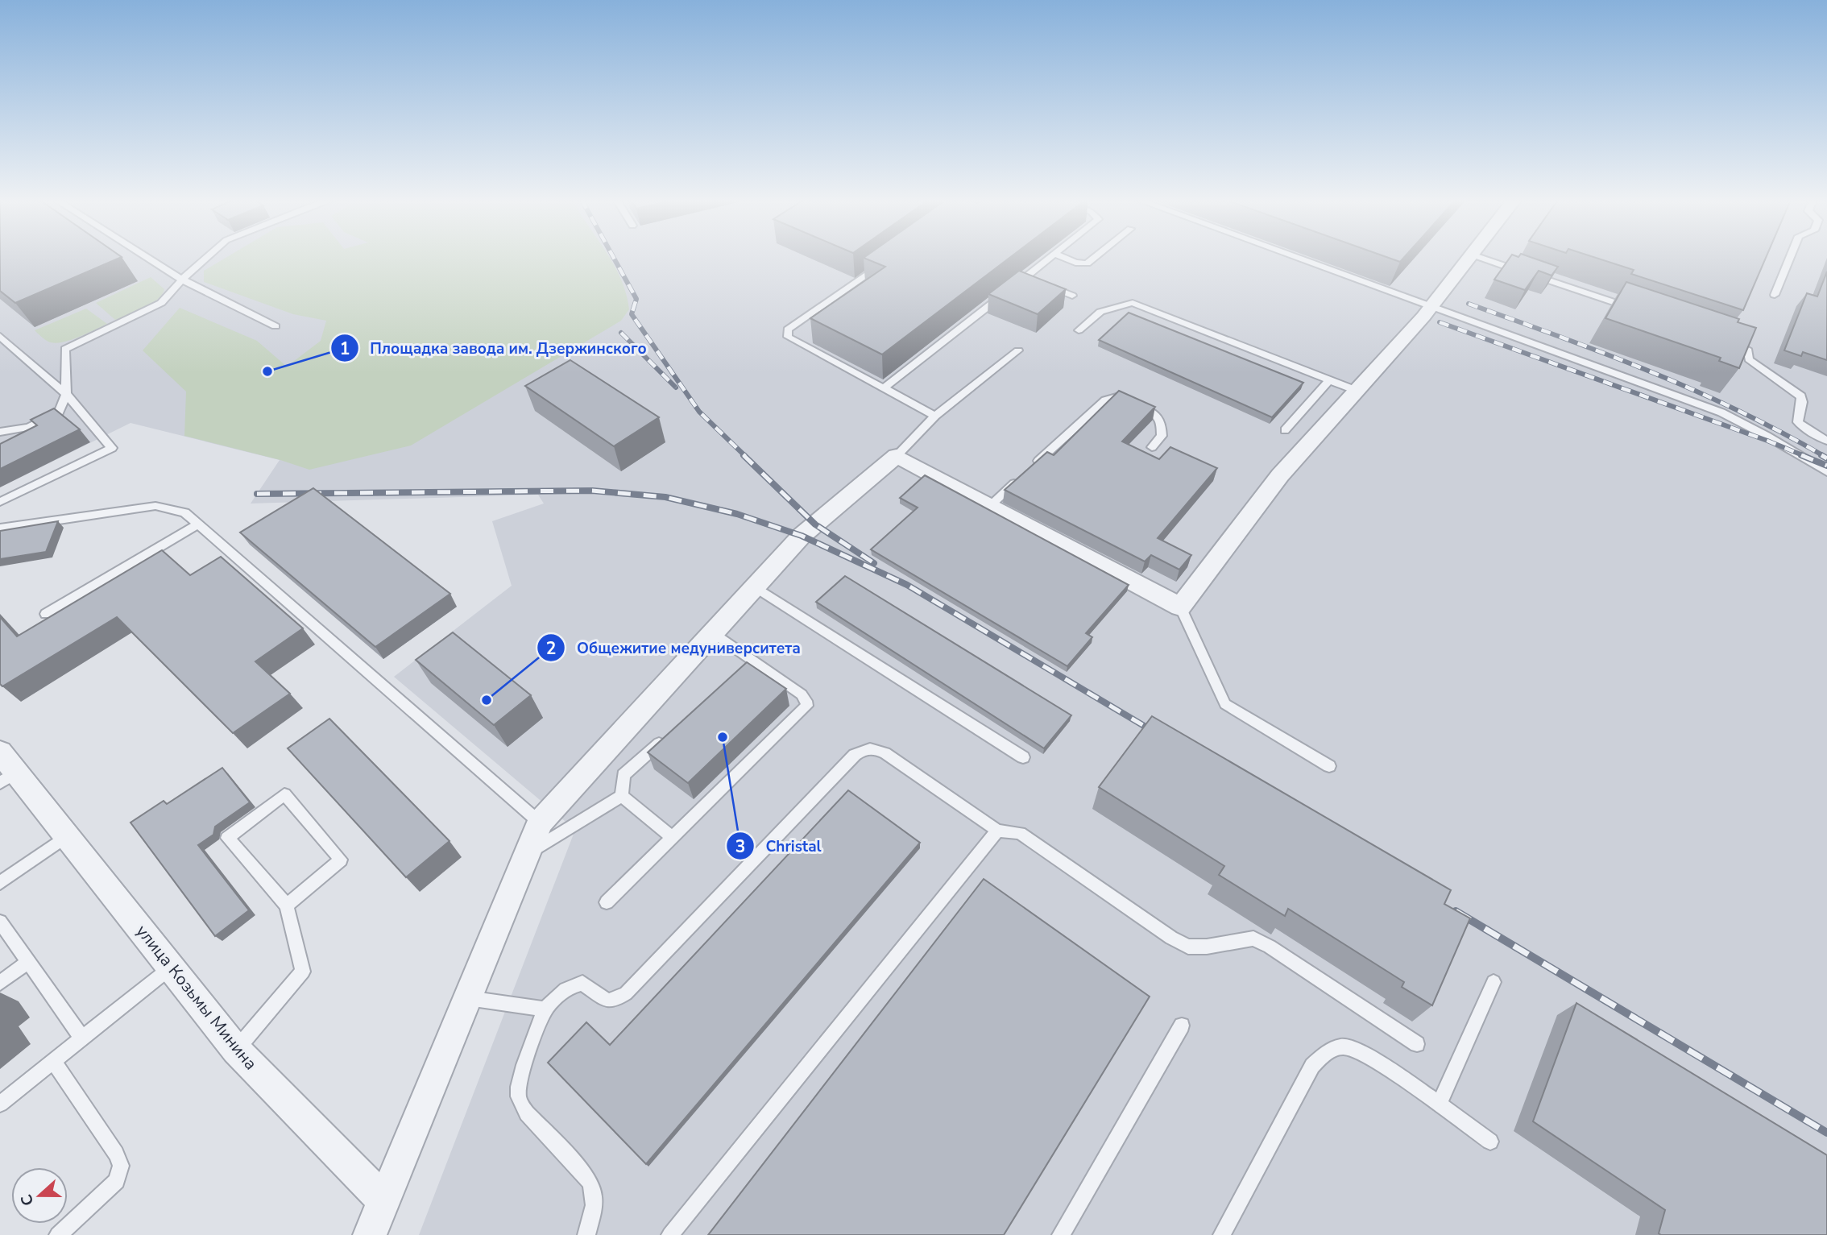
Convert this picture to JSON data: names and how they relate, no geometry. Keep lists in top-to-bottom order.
{
  "streets": {
    "street": ["улица Козьмы Минина"]
  },
  "places": ["Площадка завода им. Дзержинского", "Общежитие медуниверситета", "Christal"],
  "north": "left"
}
